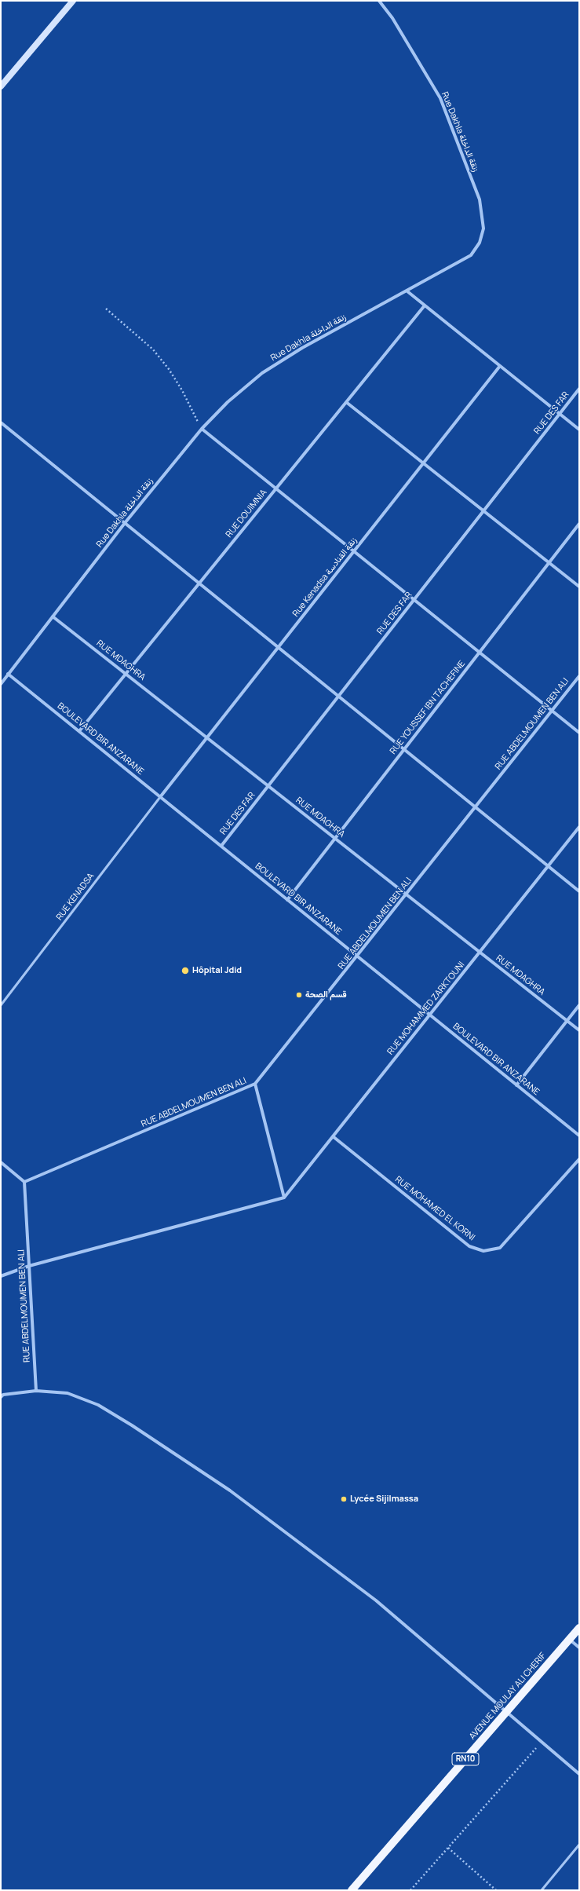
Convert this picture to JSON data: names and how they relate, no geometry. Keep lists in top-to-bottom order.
{
  "streets": {
    "main road": ["AVENUE MOULAY ALI CHERIF", "RN10"],
    "street": [
      "Rue Dakhla زنقة الداخلة",
      "RUE DES FAR",
      "RUE DOUIMNIA",
      "Rue Kenadsa زنقة القنادسة",
      "RUE MDAGHRA",
      "RUE YOUSSEF IBN TACHEFINE",
      "RUE ABDELMOUMEN BEN ALI",
      "BOULEVARD BIR ANZARANE",
      "RUE MOHAMMED ZARKTOUNI",
      "RUE MOHAMED EL KORNI"
    ],
    "lane": ["RUE KENADSA"]
  },
  "crossings": [
    ["Rue Dakhla زنقة الداخلة", "RUE MDAGHRA"],
    ["Rue Dakhla زنقة الداخلة", "BOULEVARD BIR ANZARANE"],
    ["RUE DES FAR", "RUE MDAGHRA"],
    ["RUE DES FAR", "BOULEVARD BIR ANZARANE"],
    ["RUE DOUIMNIA", "RUE MDAGHRA"],
    ["RUE DOUIMNIA", "BOULEVARD BIR ANZARANE"],
    ["Rue Kenadsa زنقة القنادسة", "RUE MDAGHRA"],
    ["Rue Kenadsa زنقة القنادسة", "BOULEVARD BIR ANZARANE"],
    ["Rue Kenadsa زنقة القنادسة", "RUE KENADSA"],
    ["RUE MDAGHRA", "RUE YOUSSEF IBN TACHEFINE"],
    ["RUE MDAGHRA", "RUE ABDELMOUMEN BEN ALI"],
    ["RUE MDAGHRA", "RUE MOHAMMED ZARKTOUNI"],
    ["RUE YOUSSEF IBN TACHEFINE", "BOULEVARD BIR ANZARANE"],
    ["RUE ABDELMOUMEN BEN ALI", "BOULEVARD BIR ANZARANE"],
    ["BOULEVARD BIR ANZARANE", "RUE KENADSA"],
    ["BOULEVARD BIR ANZARANE", "RUE MOHAMMED ZARKTOUNI"],
    ["RUE MOHAMMED ZARKTOUNI", "RUE MOHAMED EL KORNI"]
  ],
  "places": ["Hôpital Jdid", "قسم الصحة", "Lycée Sijilmassa"]
}
